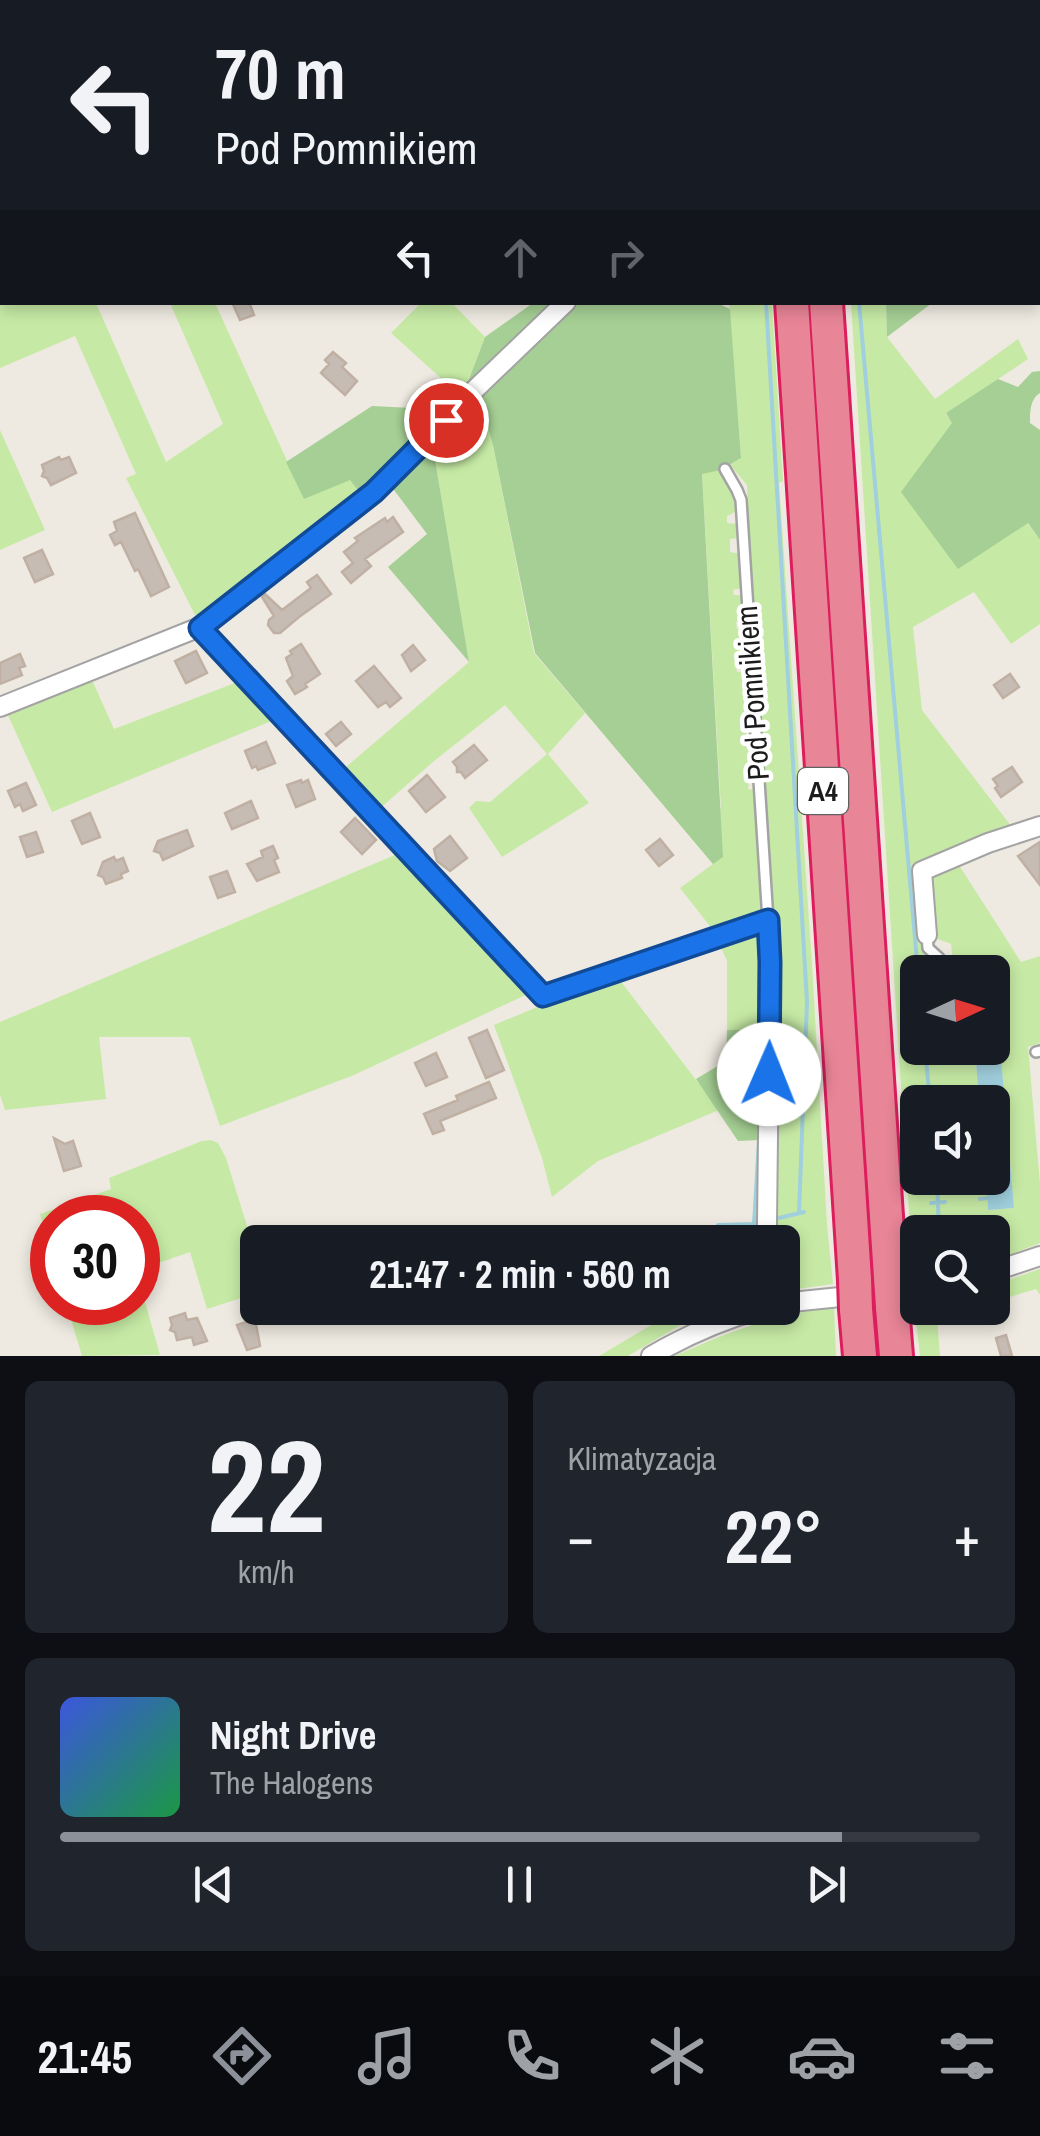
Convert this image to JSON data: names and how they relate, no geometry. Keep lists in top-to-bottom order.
{
  "streets": {
    "highway": ["A4"],
    "street": ["Pod Pomnikiem"]
  },
  "north": "right",
  "page": {
    "turn": ["70 m", "Pod Pomnikiem"],
    "limit": "30",
    "trip": "21:47 · 2 min · 560 m",
    "tile": [
      ["22", "km/h"],
      "Klimatyzacja"
    ],
    "heat": ["−", "22°", "+"],
    "song": ["Night Drive", "The Halogens"],
    "tabs": "21:45"
  }
}
